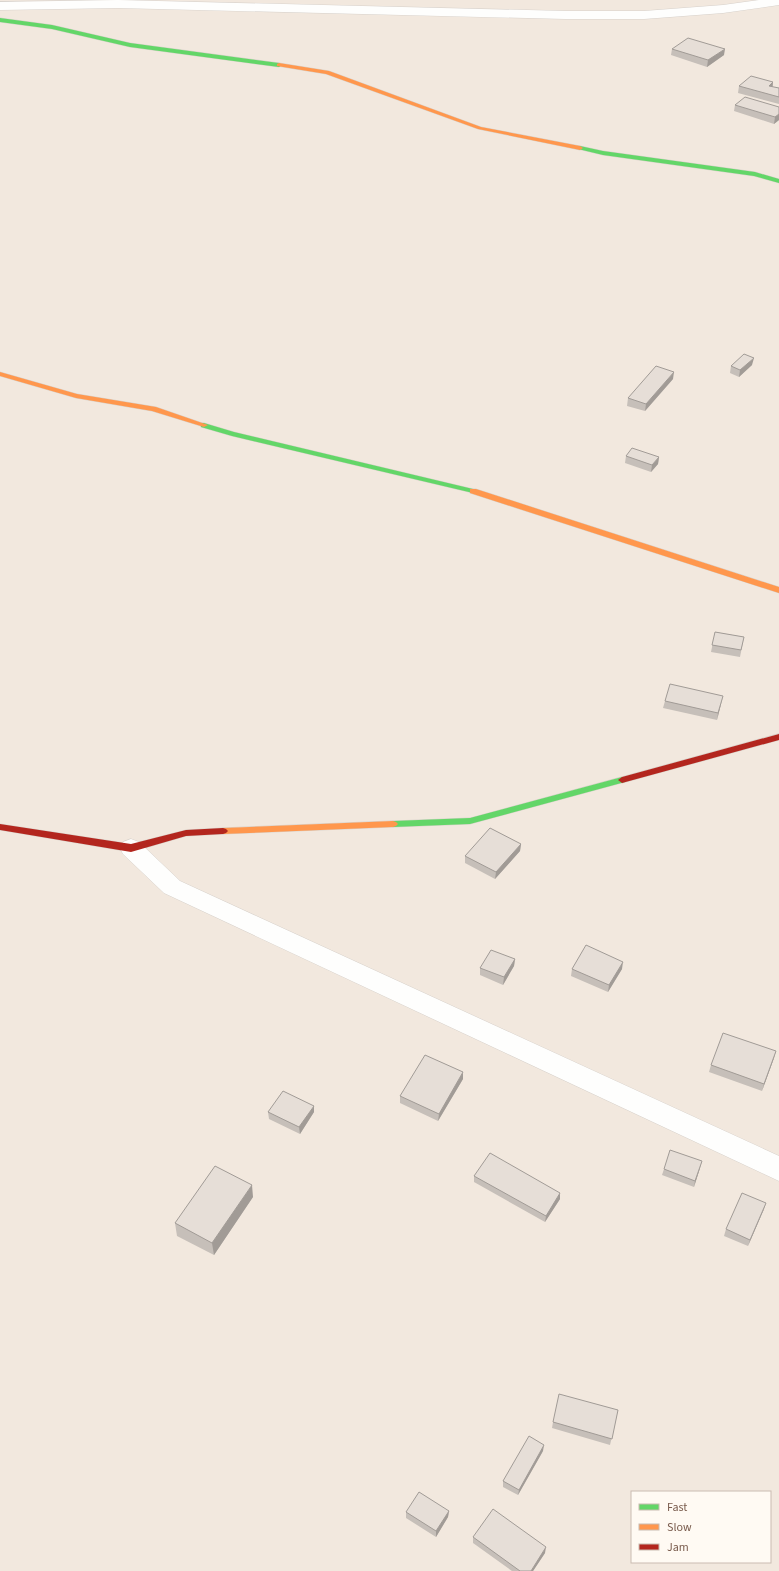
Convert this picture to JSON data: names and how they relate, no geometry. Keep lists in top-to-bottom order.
{
  "legend": ["Fast", "Slow", "Jam"]
}
